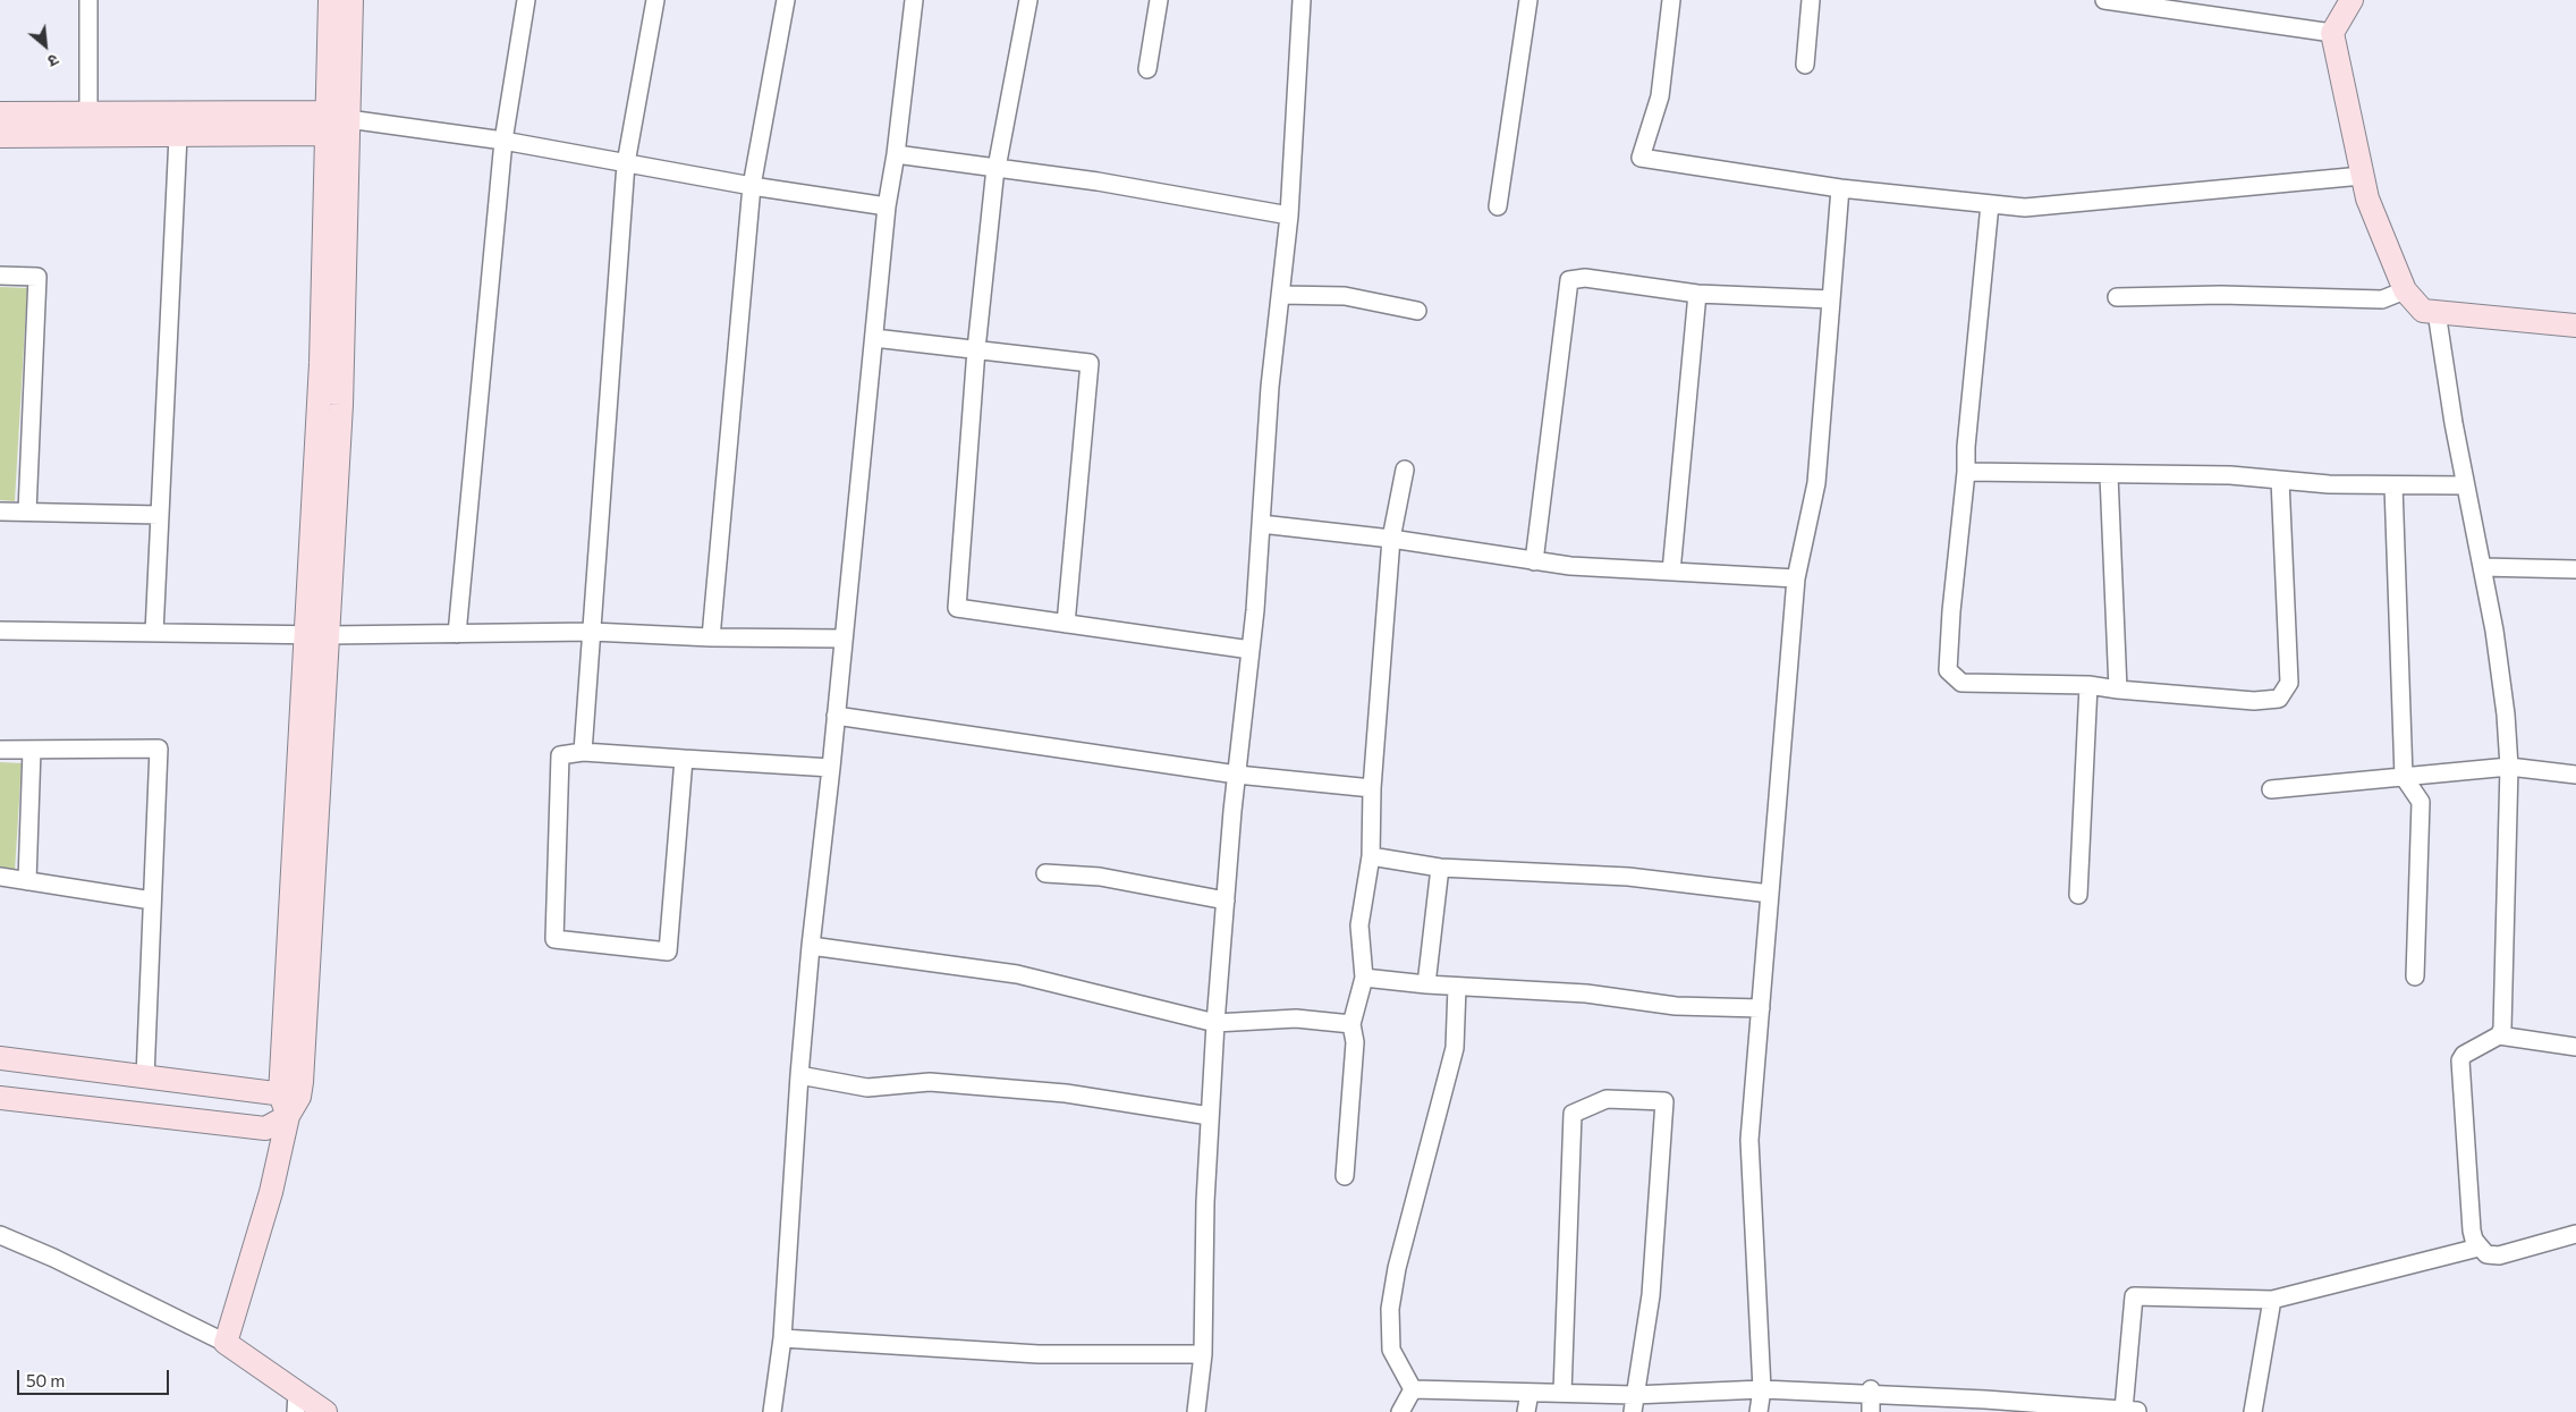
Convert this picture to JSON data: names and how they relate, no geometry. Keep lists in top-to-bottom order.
{
  "scale_bar": "50 m",
  "north": "bottom right"
}
